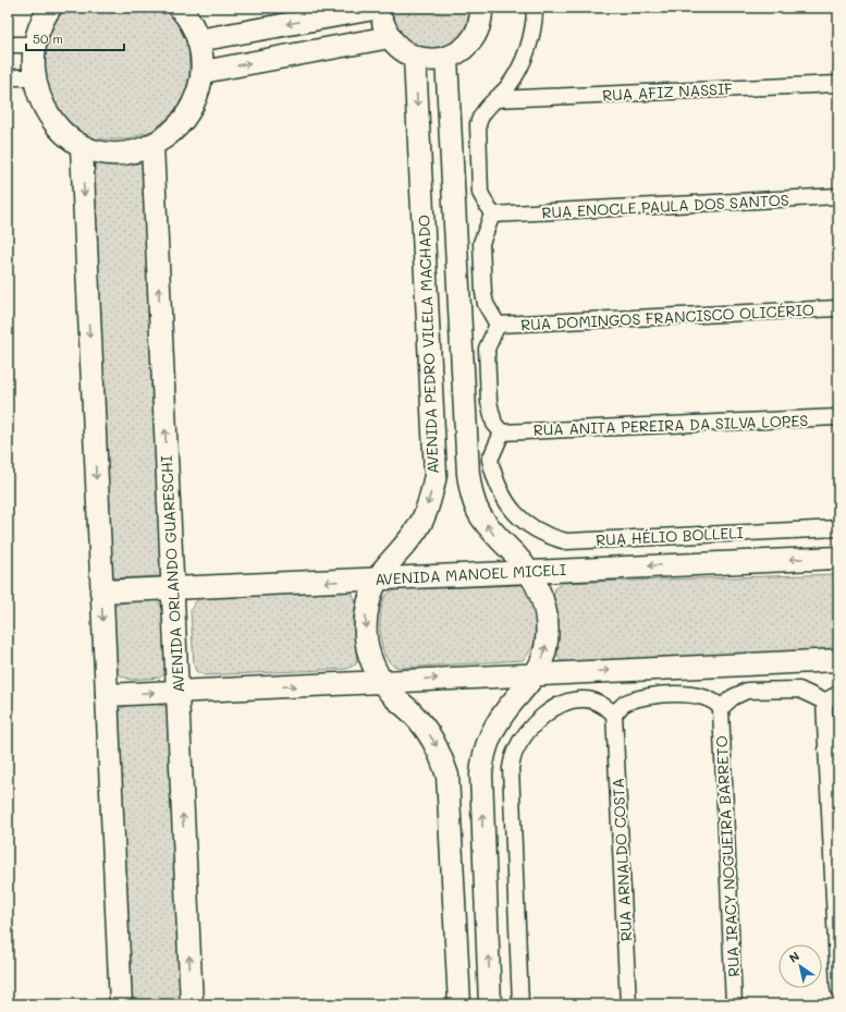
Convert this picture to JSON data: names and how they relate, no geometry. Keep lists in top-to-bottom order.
{
  "streets": {
    "street": [
      "RUA AFIZ NASSIF",
      "RUA ENOCLE PAULA DOS SANTOS",
      "RUA DOMINGOS FRANCISCO OLICÉRIO",
      "AVENIDA PEDRO VILELA MACHADO",
      "RUA ANITA PEREIRA DA SILVA LOPES",
      "RUA HÉLIO BOLLELI",
      "AVENIDA ORLANDO GUARESCHI",
      "AVENIDA MANOEL MICELI",
      "RUA IRACY NOGUEIRA BARRETO",
      "RUA ARNALDO COSTA"
    ]
  },
  "crossings": [
    ["AVENIDA PEDRO VILELA MACHADO", "AVENIDA MANOEL MICELI"],
    ["RUA ANITA PEREIRA DA SILVA LOPES", "RUA HÉLIO BOLLELI"],
    ["AVENIDA ORLANDO GUARESCHI", "AVENIDA MANOEL MICELI"]
  ],
  "scale_bar": "50 m",
  "north": "top left"
}
